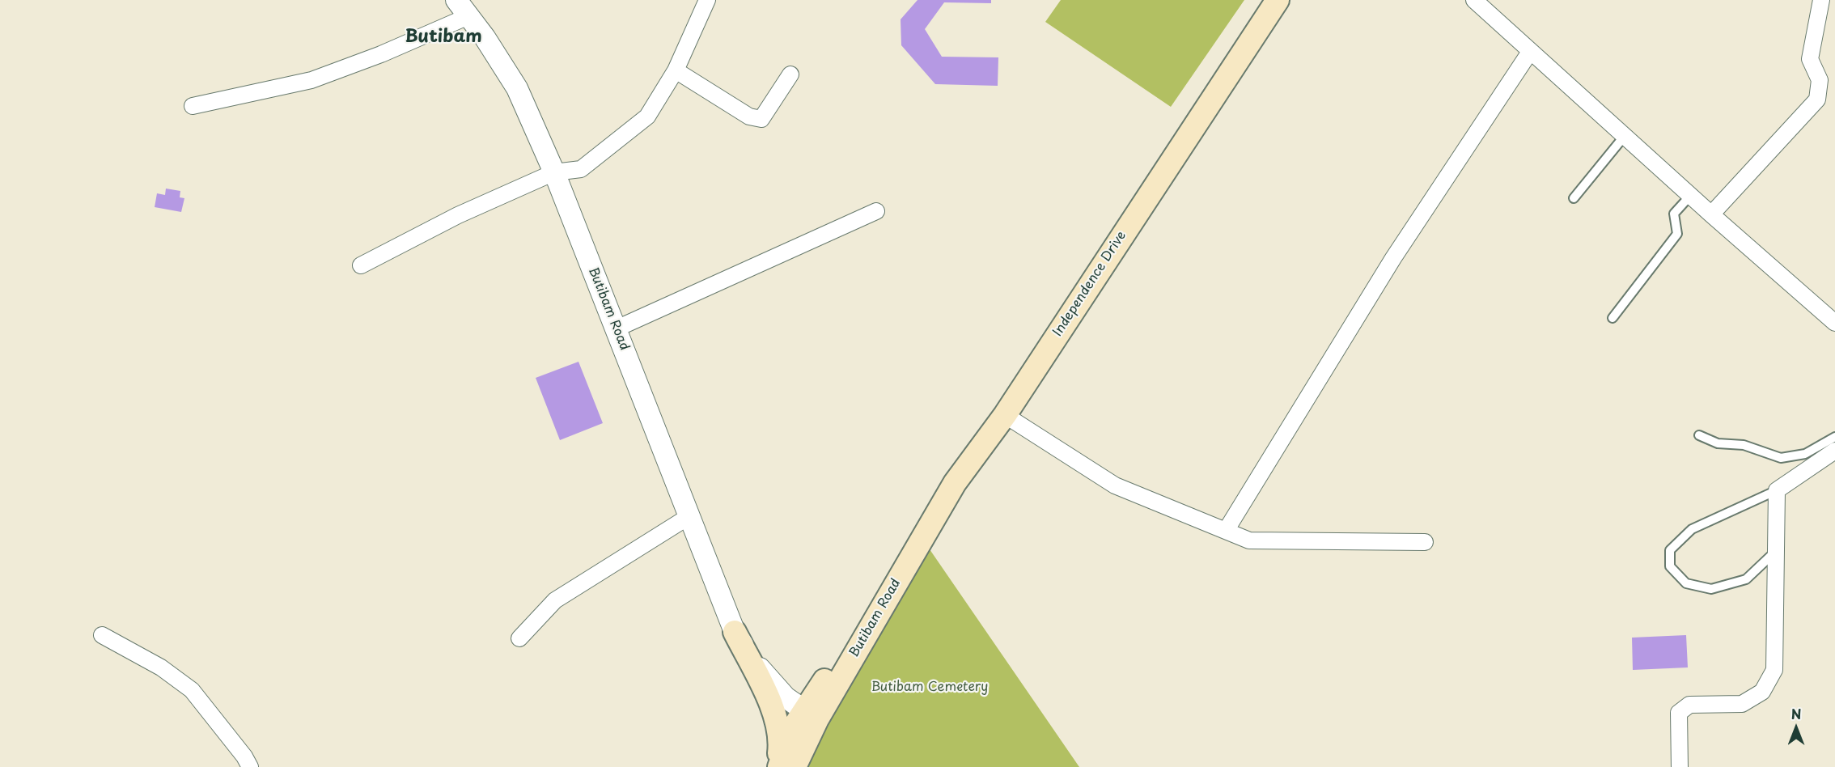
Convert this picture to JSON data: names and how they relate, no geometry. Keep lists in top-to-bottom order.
{
  "streets": {
    "main road": ["Independence Drive", "Butibam Road"]
  },
  "crossings": [
    ["Independence Drive", "Butibam Road"]
  ],
  "districts": ["Butibam"],
  "parks": ["Butibam Cemetery"],
  "north": "top"
}
